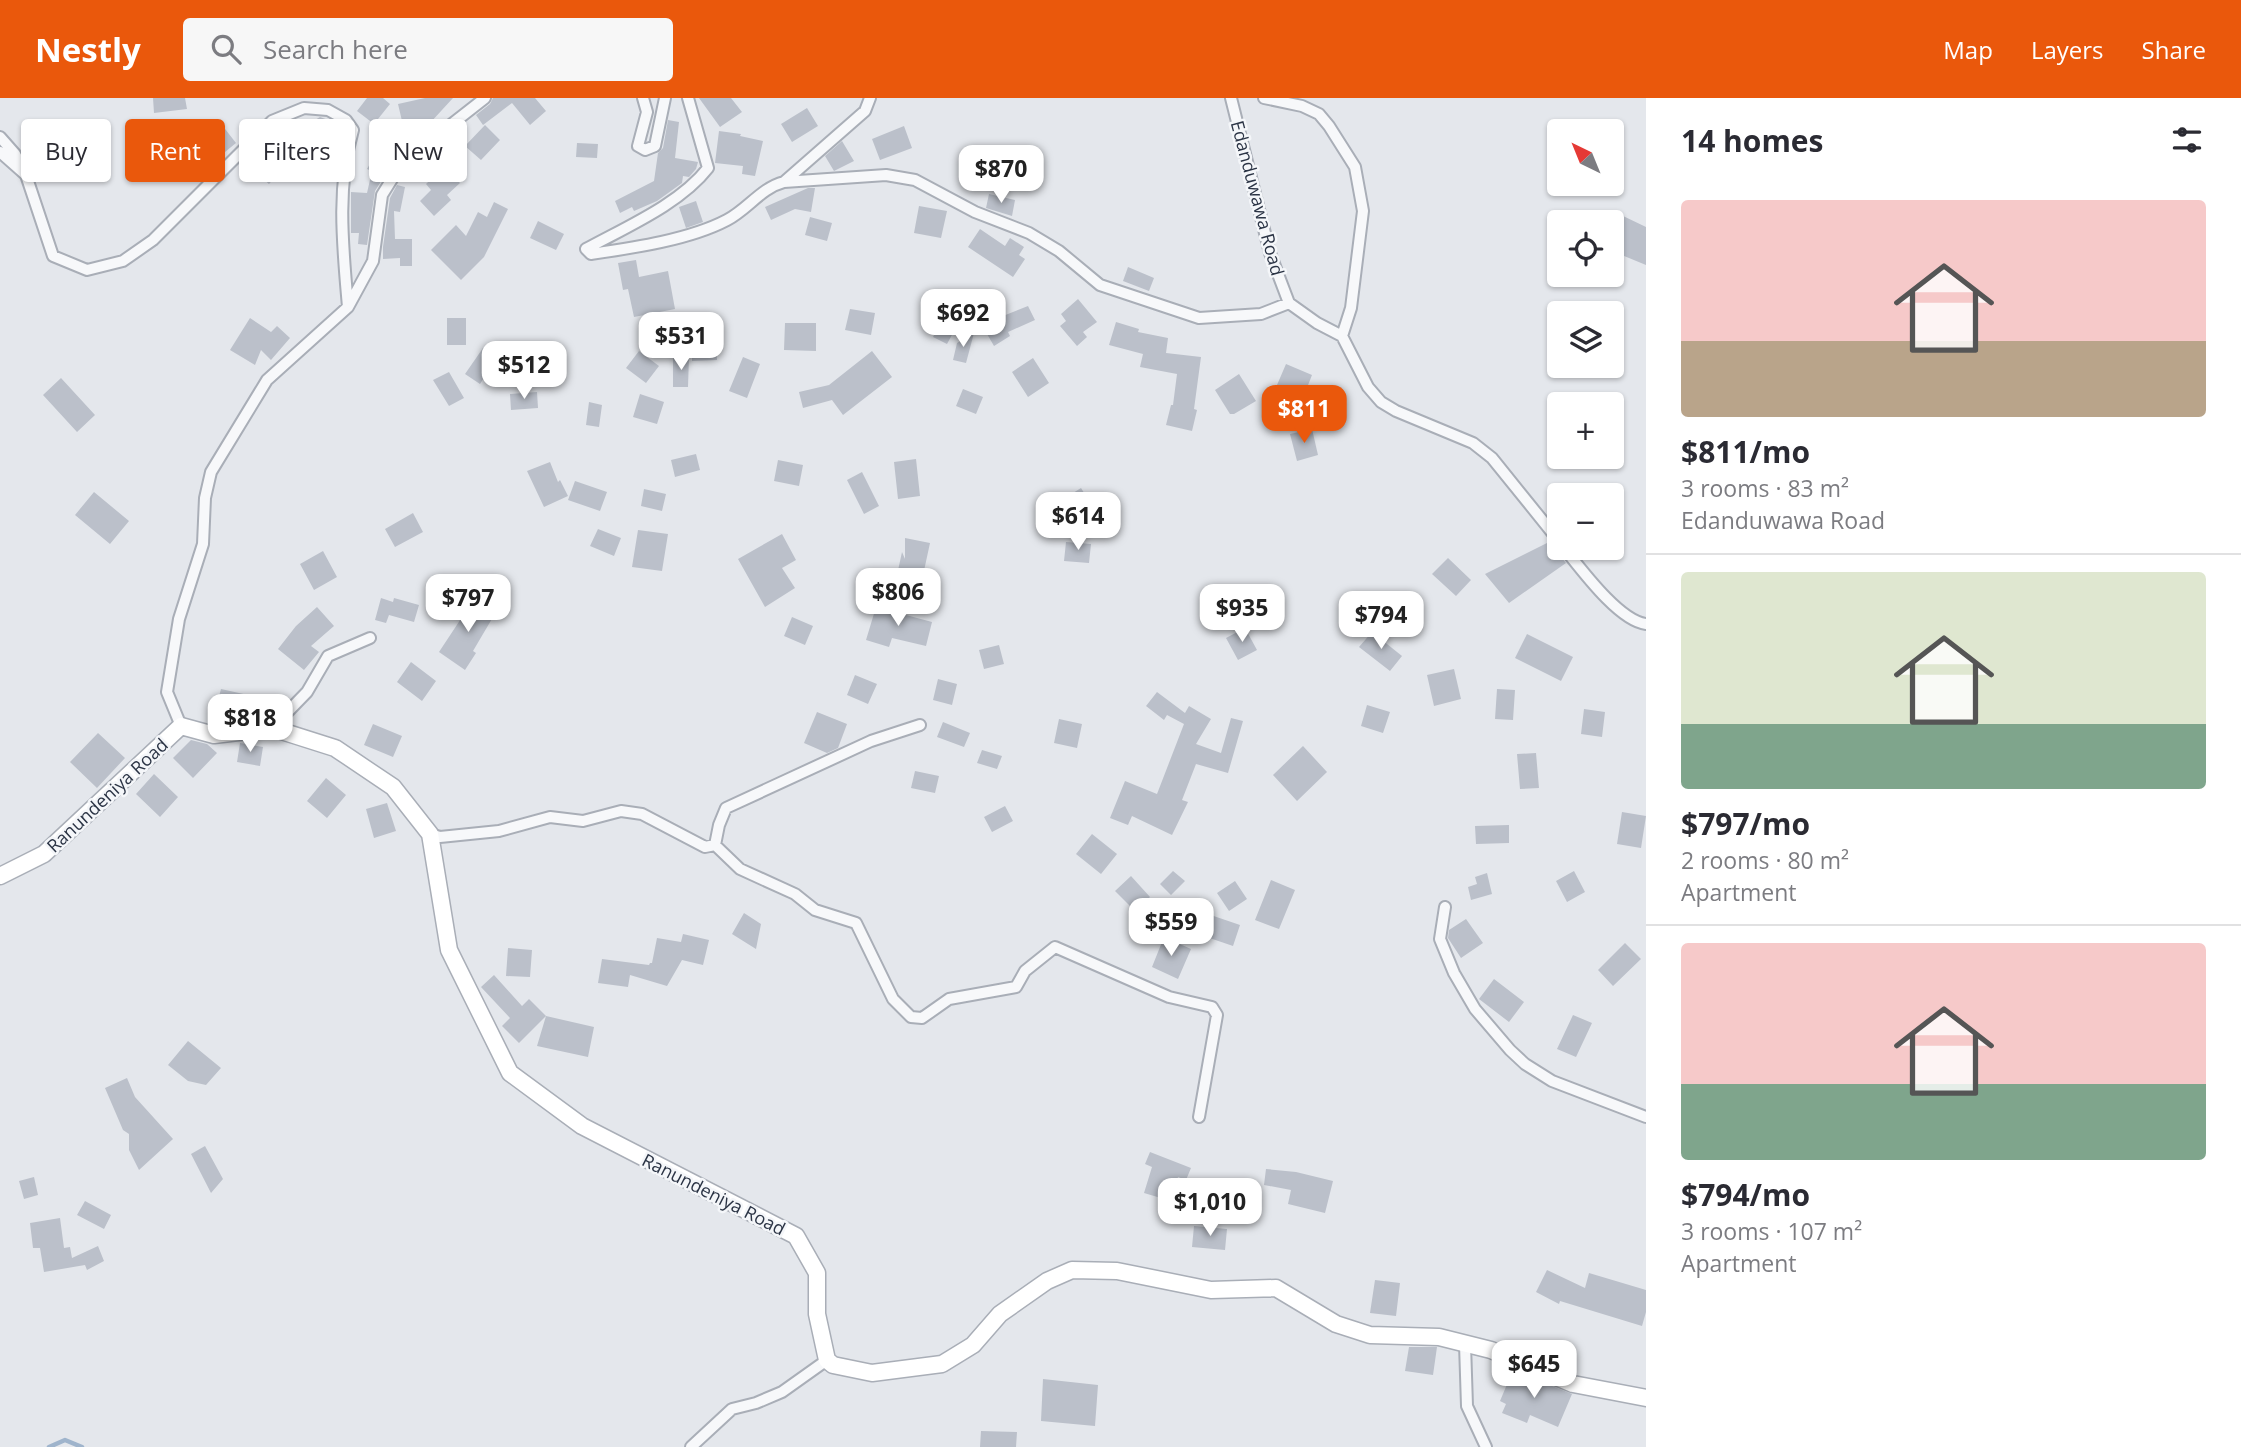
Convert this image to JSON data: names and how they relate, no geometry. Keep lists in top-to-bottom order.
{
  "streets": {
    "main road": ["Ranundeniya Road"],
    "street": ["Edanduwawa Road"]
  },
  "north": "top left",
  "page": {
    "header": "Nestly",
    "search": "Search here",
    "nav": ["Map", "Layers", "Share"],
    "heading": "14 homes",
    "map_buttons": ["+", "−"],
    "chip": [
      "Buy",
      "Rent",
      "Filters",
      "New"
    ],
    "price": [
      "$870",
      "$692",
      "$531",
      "$512",
      "$811",
      "$614",
      "$806",
      "$797",
      "$935",
      "$794",
      "$818",
      "$559",
      "$1,010",
      "$645"
    ],
    "list": [
      {
        "name": "$811/mo",
        "note": "3 rooms · 83 m² · Edanduwawa Road"
      },
      {
        "name": "$797/mo",
        "note": "2 rooms · 80 m² · Apartment"
      },
      {
        "name": "$794/mo",
        "note": "3 rooms · 107 m² · Apartment"
      }
    ]
  }
}
